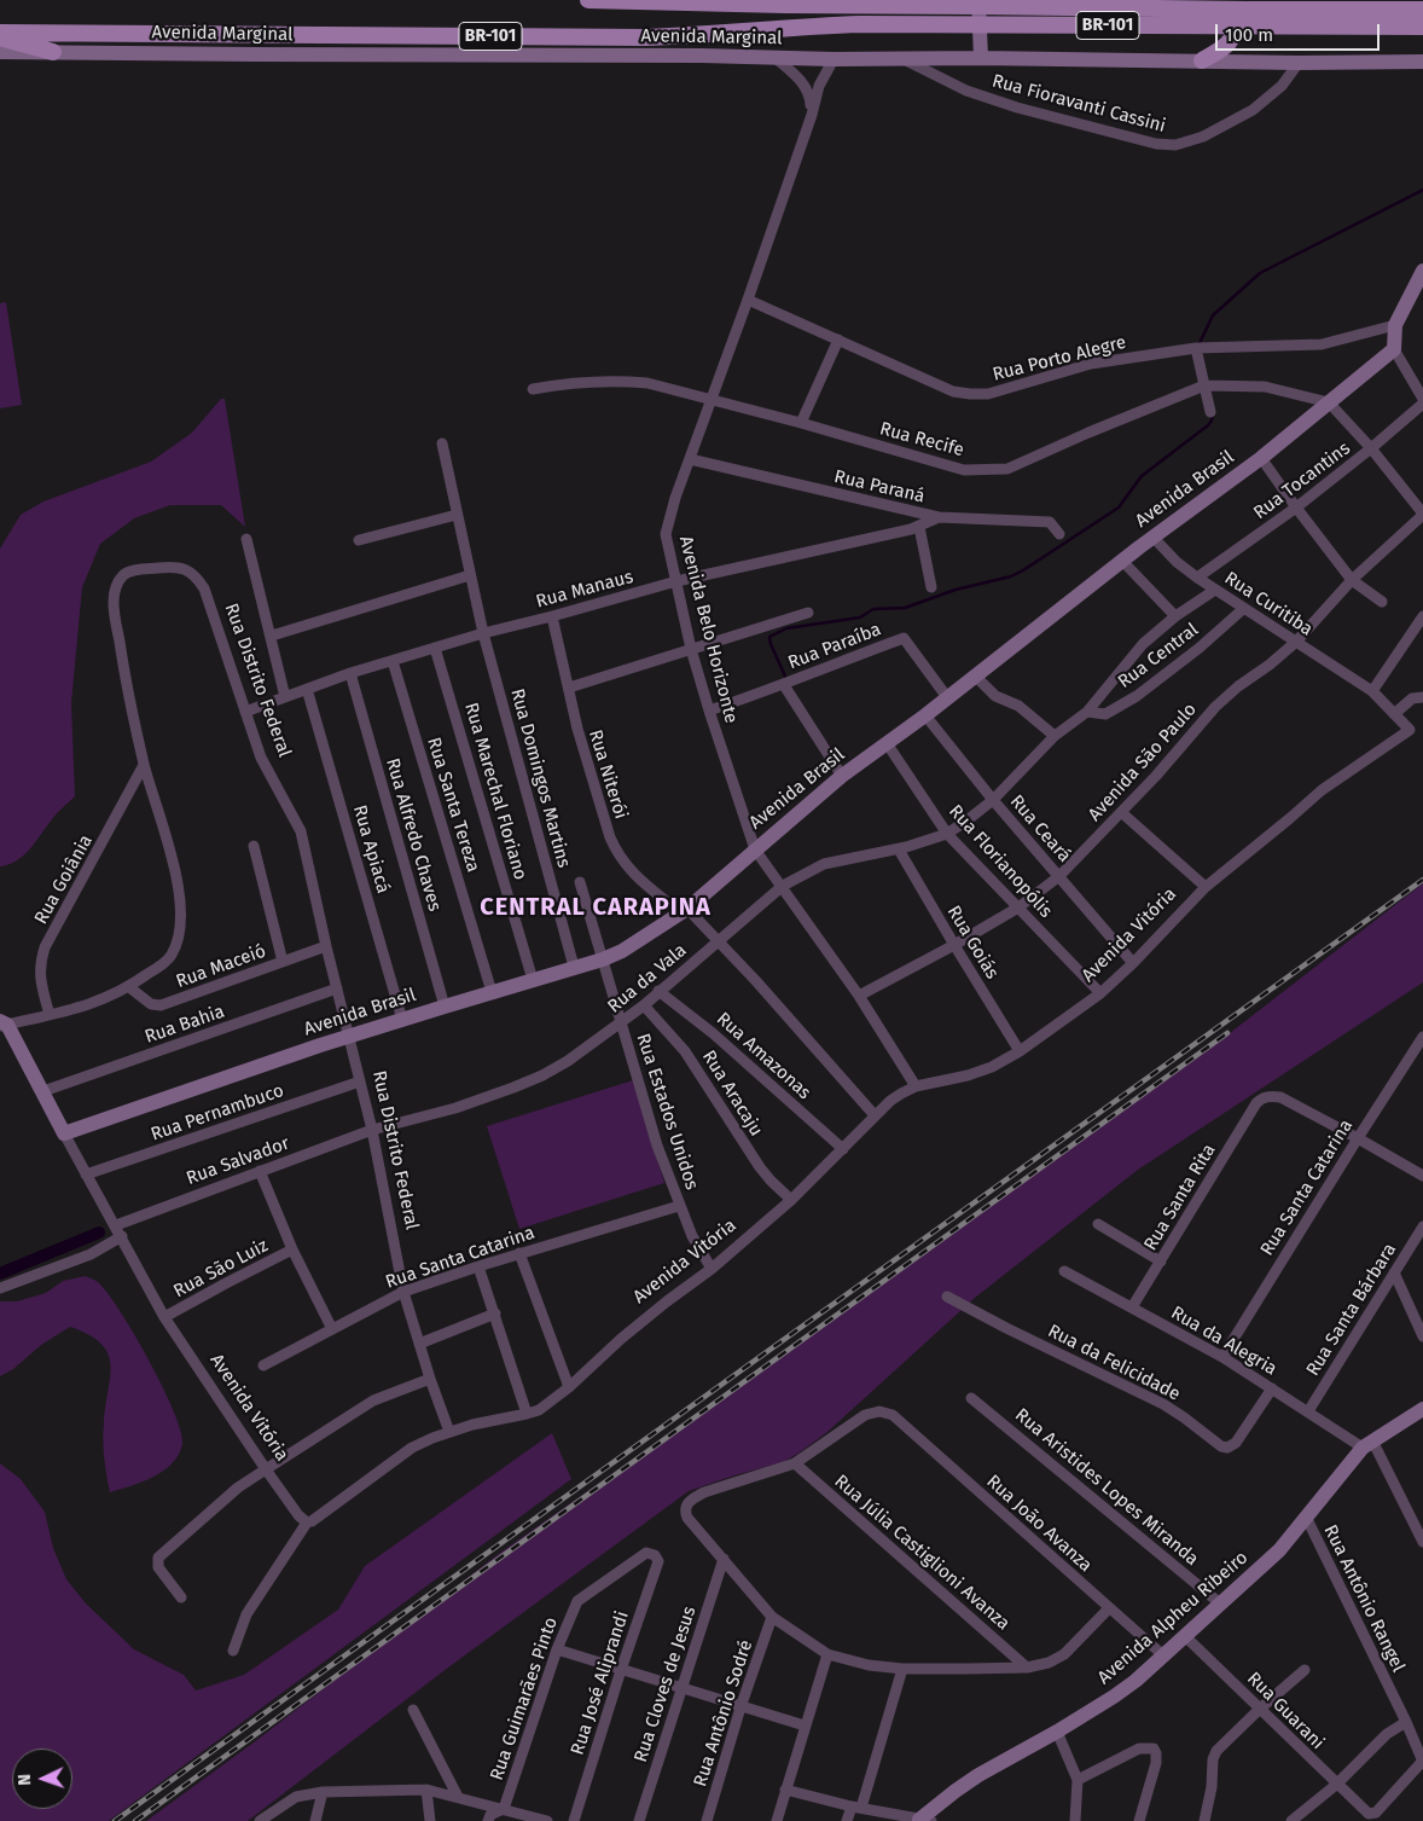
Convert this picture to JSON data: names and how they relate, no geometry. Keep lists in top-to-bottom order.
{
  "streets": {
    "main road": ["BR-101"],
    "street": [
      "Avenida Marginal",
      "Rua Fioravanti Cassini",
      "Rua Porto Alegre",
      "Rua Recife",
      "Rua Tocantins",
      "Rua Paraná",
      "Avenida Brasil",
      "Rua Manaus",
      "Rua Curitiba",
      "Avenida Belo Horizonte",
      "Rua Paraíba",
      "Rua Central",
      "Rua Distrito Federal",
      "Avenida São Paulo",
      "Rua Niterói",
      "Rua Domingos Martins",
      "Rua Marechal Floriano",
      "Rua Santa Tereza",
      "Rua Ceará",
      "Rua Alfredo Chaves",
      "Rua Apiacá",
      "Rua Florianopólis",
      "Rua Goiânia",
      "Avenida Vitória",
      "Rua Goiás",
      "Rua Maceió",
      "Rua da Vala",
      "Rua Bahia",
      "Rua Amazonas",
      "Rua Aracaju",
      "Rua Estados Unidos",
      "Rua Pernambuco",
      "Rua Salvador",
      "Rua Santa Catarina",
      "Rua Santa Rita",
      "Rua São Luiz",
      "Rua Santa Bárbara",
      "Rua da Alegria",
      "Rua da Felicidade",
      "Rua Aristides Lopes Miranda",
      "Rua João Avanza",
      "Rua Júlia Castiglioni Avanza",
      "Rua Antônio Rangel",
      "Avenida Alpheu Ribeiro",
      "Rua José Aliprandi",
      "Rua Cloves de Jesus",
      "Rua Guimarães Pinto",
      "Rua Guarani",
      "Rua Antônio Sodré"
    ]
  },
  "crossings": [
    ["Avenida Marginal", "Rua Fioravanti Cassini"],
    ["Avenida Marginal", "Avenida Belo Horizonte"],
    ["Rua Porto Alegre", "Avenida Belo Horizonte"],
    ["Rua Recife", "Avenida Brasil"],
    ["Rua Recife", "Avenida Belo Horizonte"],
    ["Rua Tocantins", "Rua Curitiba"],
    ["Rua Paraná", "Rua Manaus"],
    ["Rua Paraná", "Avenida Belo Horizonte"],
    ["Avenida Brasil", "Rua Curitiba"],
    ["Avenida Brasil", "Avenida Belo Horizonte"],
    ["Avenida Brasil", "Rua Paraíba"],
    ["Avenida Brasil", "Rua Distrito Federal"],
    ["Avenida Brasil", "Rua Niterói"],
    ["Avenida Brasil", "Rua Domingos Martins"],
    ["Avenida Brasil", "Rua Marechal Floriano"],
    ["Avenida Brasil", "Rua Santa Tereza"],
    ["Avenida Brasil", "Rua Ceará"],
    ["Avenida Brasil", "Rua Alfredo Chaves"],
    ["Avenida Brasil", "Rua Apiacá"],
    ["Avenida Brasil", "Rua Florianopólis"],
    ["Avenida Brasil", "Avenida Vitória"],
    ["Avenida Brasil", "Rua Estados Unidos"],
    ["Rua Manaus", "Avenida Belo Horizonte"],
    ["Rua Manaus", "Rua Distrito Federal"],
    ["Rua Manaus", "Rua Niterói"],
    ["Rua Manaus", "Rua Domingos Martins"],
    ["Rua Manaus", "Rua Marechal Floriano"],
    ["Rua Manaus", "Rua Santa Tereza"],
    ["Rua Manaus", "Rua Alfredo Chaves"],
    ["Rua Manaus", "Rua Apiacá"],
    ["Rua Curitiba", "Rua Central"],
    ["Rua Curitiba", "Avenida São Paulo"],
    ["Rua Curitiba", "Avenida Vitória"],
    ["Rua Curitiba", "Rua da Vala"],
    ["Avenida Belo Horizonte", "Rua Paraíba"],
    ["Avenida Belo Horizonte", "Avenida São Paulo"],
    ["Avenida Belo Horizonte", "Avenida Vitória"],
    ["Avenida Belo Horizonte", "Rua da Vala"],
    ["Rua Central", "Rua da Vala"],
    ["Rua Distrito Federal", "Rua Goiânia"],
    ["Rua Distrito Federal", "Avenida Vitória"],
    ["Rua Distrito Federal", "Rua Maceió"],
    ["Rua Distrito Federal", "Rua da Vala"],
    ["Rua Distrito Federal", "Rua Bahia"],
    ["Rua Distrito Federal", "Rua Pernambuco"],
    ["Rua Distrito Federal", "Rua Salvador"],
    ["Rua Distrito Federal", "Rua Santa Catarina"],
    ["Avenida São Paulo", "Rua Ceará"],
    ["Avenida São Paulo", "Rua Florianopólis"],
    ["Avenida São Paulo", "Rua Goiás"],
    ["Rua Niterói", "Avenida Vitória"],
    ["Rua Niterói", "Rua da Vala"],
    ["Rua Ceará", "Avenida Vitória"],
    ["Rua Ceará", "Rua da Vala"],
    ["Rua Florianopólis", "Avenida Vitória"],
    ["Rua Florianopólis", "Rua da Vala"],
    ["Avenida Vitória", "Rua Goiás"],
    ["Avenida Vitória", "Rua Bahia"],
    ["Avenida Vitória", "Rua Amazonas"],
    ["Avenida Vitória", "Rua Aracaju"],
    ["Avenida Vitória", "Rua Estados Unidos"],
    ["Avenida Vitória", "Rua Pernambuco"],
    ["Avenida Vitória", "Rua Salvador"],
    ["Avenida Vitória", "Rua São Luiz"],
    ["Rua Goiás", "Rua da Vala"],
    ["Rua da Vala", "Rua Amazonas"],
    ["Rua da Vala", "Rua Aracaju"],
    ["Rua da Vala", "Rua Estados Unidos"],
    ["Rua da Vala", "Rua Salvador"],
    ["Rua Estados Unidos", "Rua Santa Catarina"],
    ["Rua Salvador", "Rua São Luiz"],
    ["Rua Santa Catarina", "Rua Santa Rita"],
    ["Rua Santa Catarina", "Rua São Luiz"],
    ["Rua Santa Catarina", "Rua da Alegria"],
    ["Rua Santa Rita", "Rua da Alegria"],
    ["Rua Santa Bárbara", "Rua da Alegria"],
    ["Rua da Alegria", "Rua da Felicidade"],
    ["Rua da Alegria", "Avenida Alpheu Ribeiro"],
    ["Rua Aristides Lopes Miranda", "Avenida Alpheu Ribeiro"],
    ["Rua João Avanza", "Rua Júlia Castiglioni Avanza"],
    ["Rua João Avanza", "Avenida Alpheu Ribeiro"],
    ["Rua Antônio Rangel", "Avenida Alpheu Ribeiro"],
    ["Rua Antônio Rangel", "Rua Guarani"],
    ["Avenida Alpheu Ribeiro", "Rua Guarani"],
    ["Rua José Aliprandi", "Rua Guimarães Pinto"]
  ],
  "districts": ["CENTRAL CARAPINA"],
  "scale_bar": "100 m",
  "north": "left"
}
